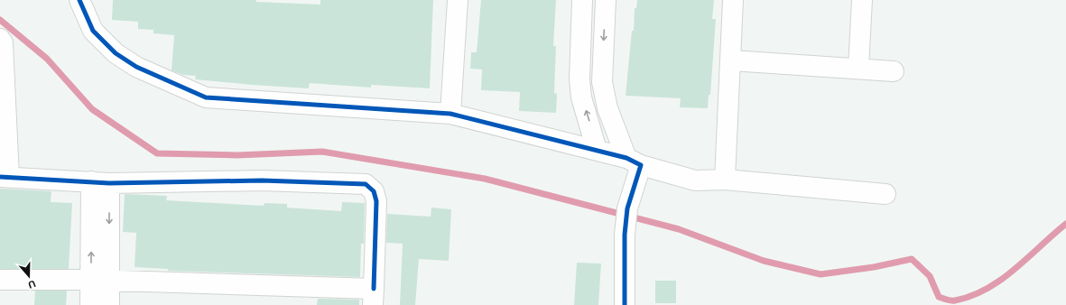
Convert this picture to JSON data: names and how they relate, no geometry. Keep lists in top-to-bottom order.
{
  "north": "bottom"
}
